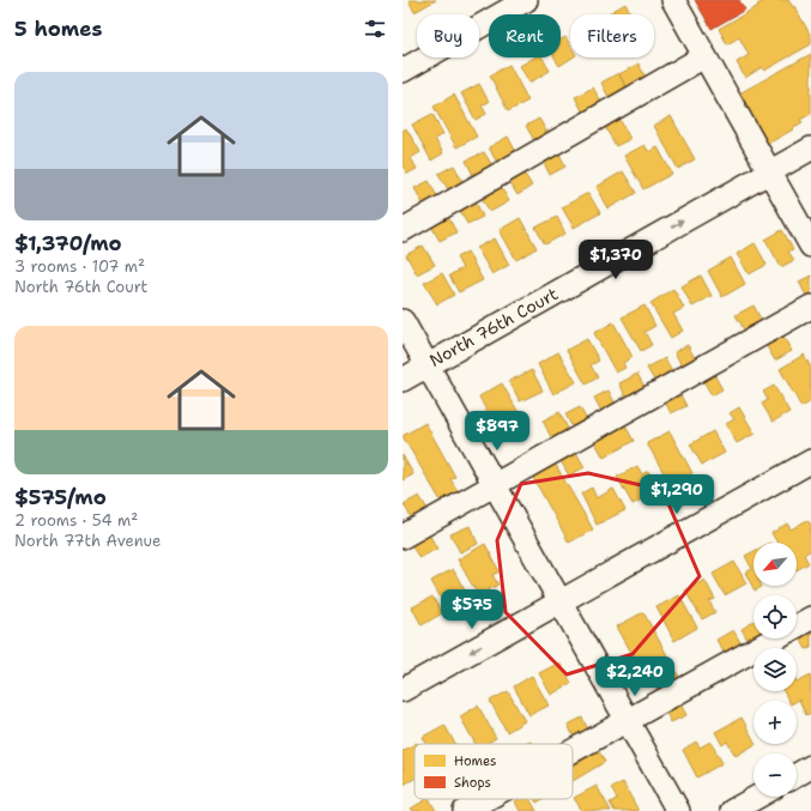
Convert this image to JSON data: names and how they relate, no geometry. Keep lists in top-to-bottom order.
{
  "streets": {
    "street": ["North 76th Court"]
  },
  "legend": ["Homes", "Shops"],
  "north": "bottom left",
  "page": {
    "heading": "5 homes",
    "chip": ["Buy", "Rent", "Filters"],
    "list": [
      {
        "name": "$1,370/mo",
        "note": "3 rooms · 107 m² · North 76th Court"
      },
      {
        "name": "$575/mo",
        "note": "2 rooms · 54 m² · North 77th Avenue"
      }
    ],
    "price": [
      "$1,370",
      "$897",
      "$1,290",
      "$575",
      "$2,240"
    ],
    "map_buttons": ["+", "−"]
  }
}
